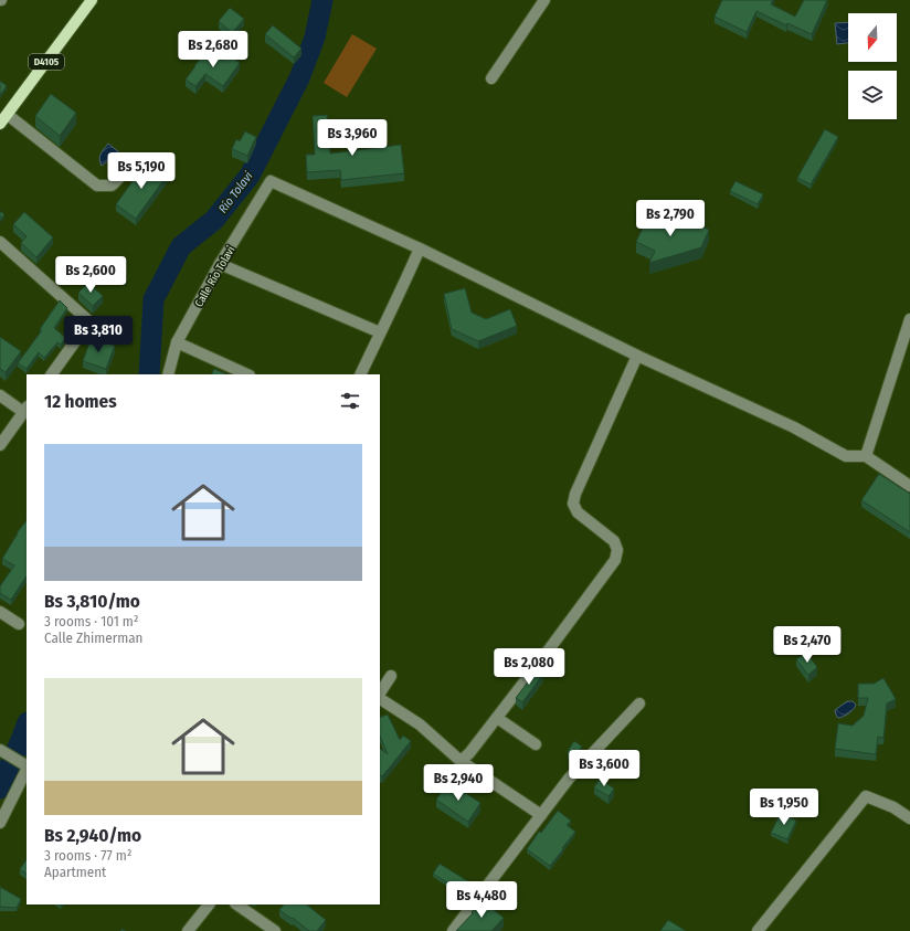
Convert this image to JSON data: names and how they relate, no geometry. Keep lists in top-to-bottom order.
{
  "streets": {
    "main road": ["D4105"],
    "street": ["Calle Río Tolavi"]
  },
  "water": ["Río Tolavi"],
  "north": "bottom",
  "page": {
    "price": [
      "Bs 2,680",
      "Bs 3,960",
      "Bs 5,190",
      "Bs 2,790",
      "Bs 2,600",
      "Bs 3,810",
      "Bs 2,470",
      "Bs 2,080",
      "Bs 3,600",
      "Bs 2,940",
      "Bs 1,950",
      "Bs 4,480"
    ],
    "heading": "12 homes",
    "list": [
      {
        "name": "Bs 3,810/mo",
        "note": "3 rooms · 101 m² · Calle Zhimerman"
      },
      {
        "name": "Bs 2,940/mo",
        "note": "3 rooms · 77 m² · Apartment"
      }
    ]
  }
}
